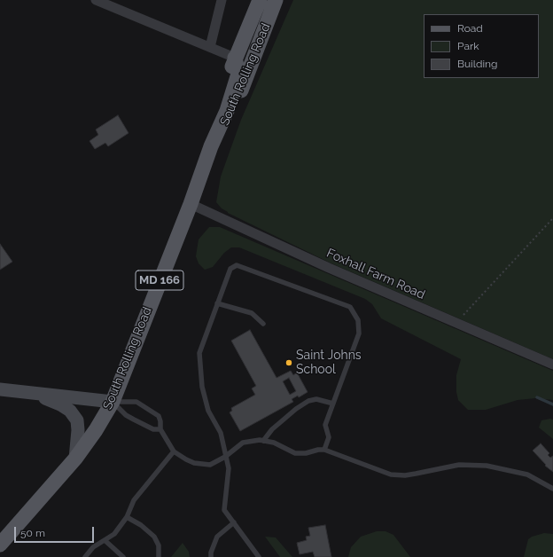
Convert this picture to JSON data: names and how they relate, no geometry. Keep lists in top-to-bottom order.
{
  "streets": {
    "main road": ["South Rolling Road", "MD 166"],
    "street": ["Foxhall Farm Road"]
  },
  "crossings": [
    ["South Rolling Road", "Foxhall Farm Road"]
  ],
  "places": ["Saint Johns School"],
  "legend": ["Road", "Park", "Building"],
  "scale_bar": "50 m"
}
